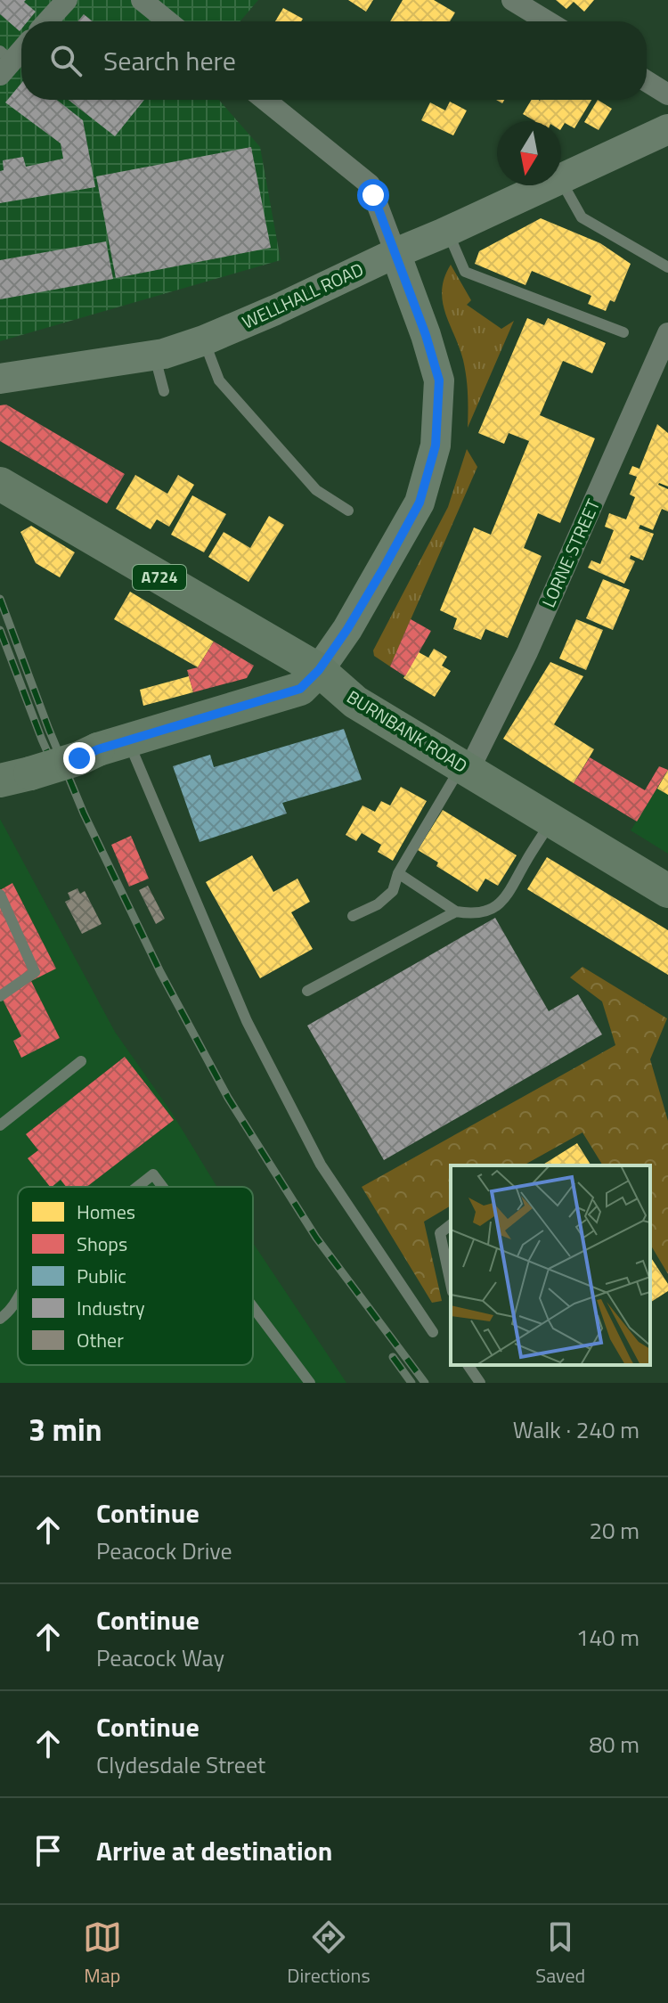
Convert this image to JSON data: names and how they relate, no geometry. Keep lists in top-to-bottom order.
{
  "streets": {
    "main road": ["WELLHALL ROAD", "A724", "BURNBANK ROAD"],
    "street": ["LORNE STREET"]
  },
  "crossings": [
    ["LORNE STREET", "BURNBANK ROAD"]
  ],
  "legend": [
    "Homes",
    "Shops",
    "Public",
    "Industry",
    "Other"
  ],
  "north": "bottom",
  "page": {
    "search": "Search here",
    "heading": ["3 min", "Walk · 240 m"],
    "list": [
      ["Continue", "Peacock Drive", "20 m"],
      ["Continue", "Peacock Way", "140 m"],
      ["Continue", "Clydesdale Street", "80 m"],
      "Arrive at destination"
    ],
    "nav": ["Map", "Directions", "Saved"]
  }
}
